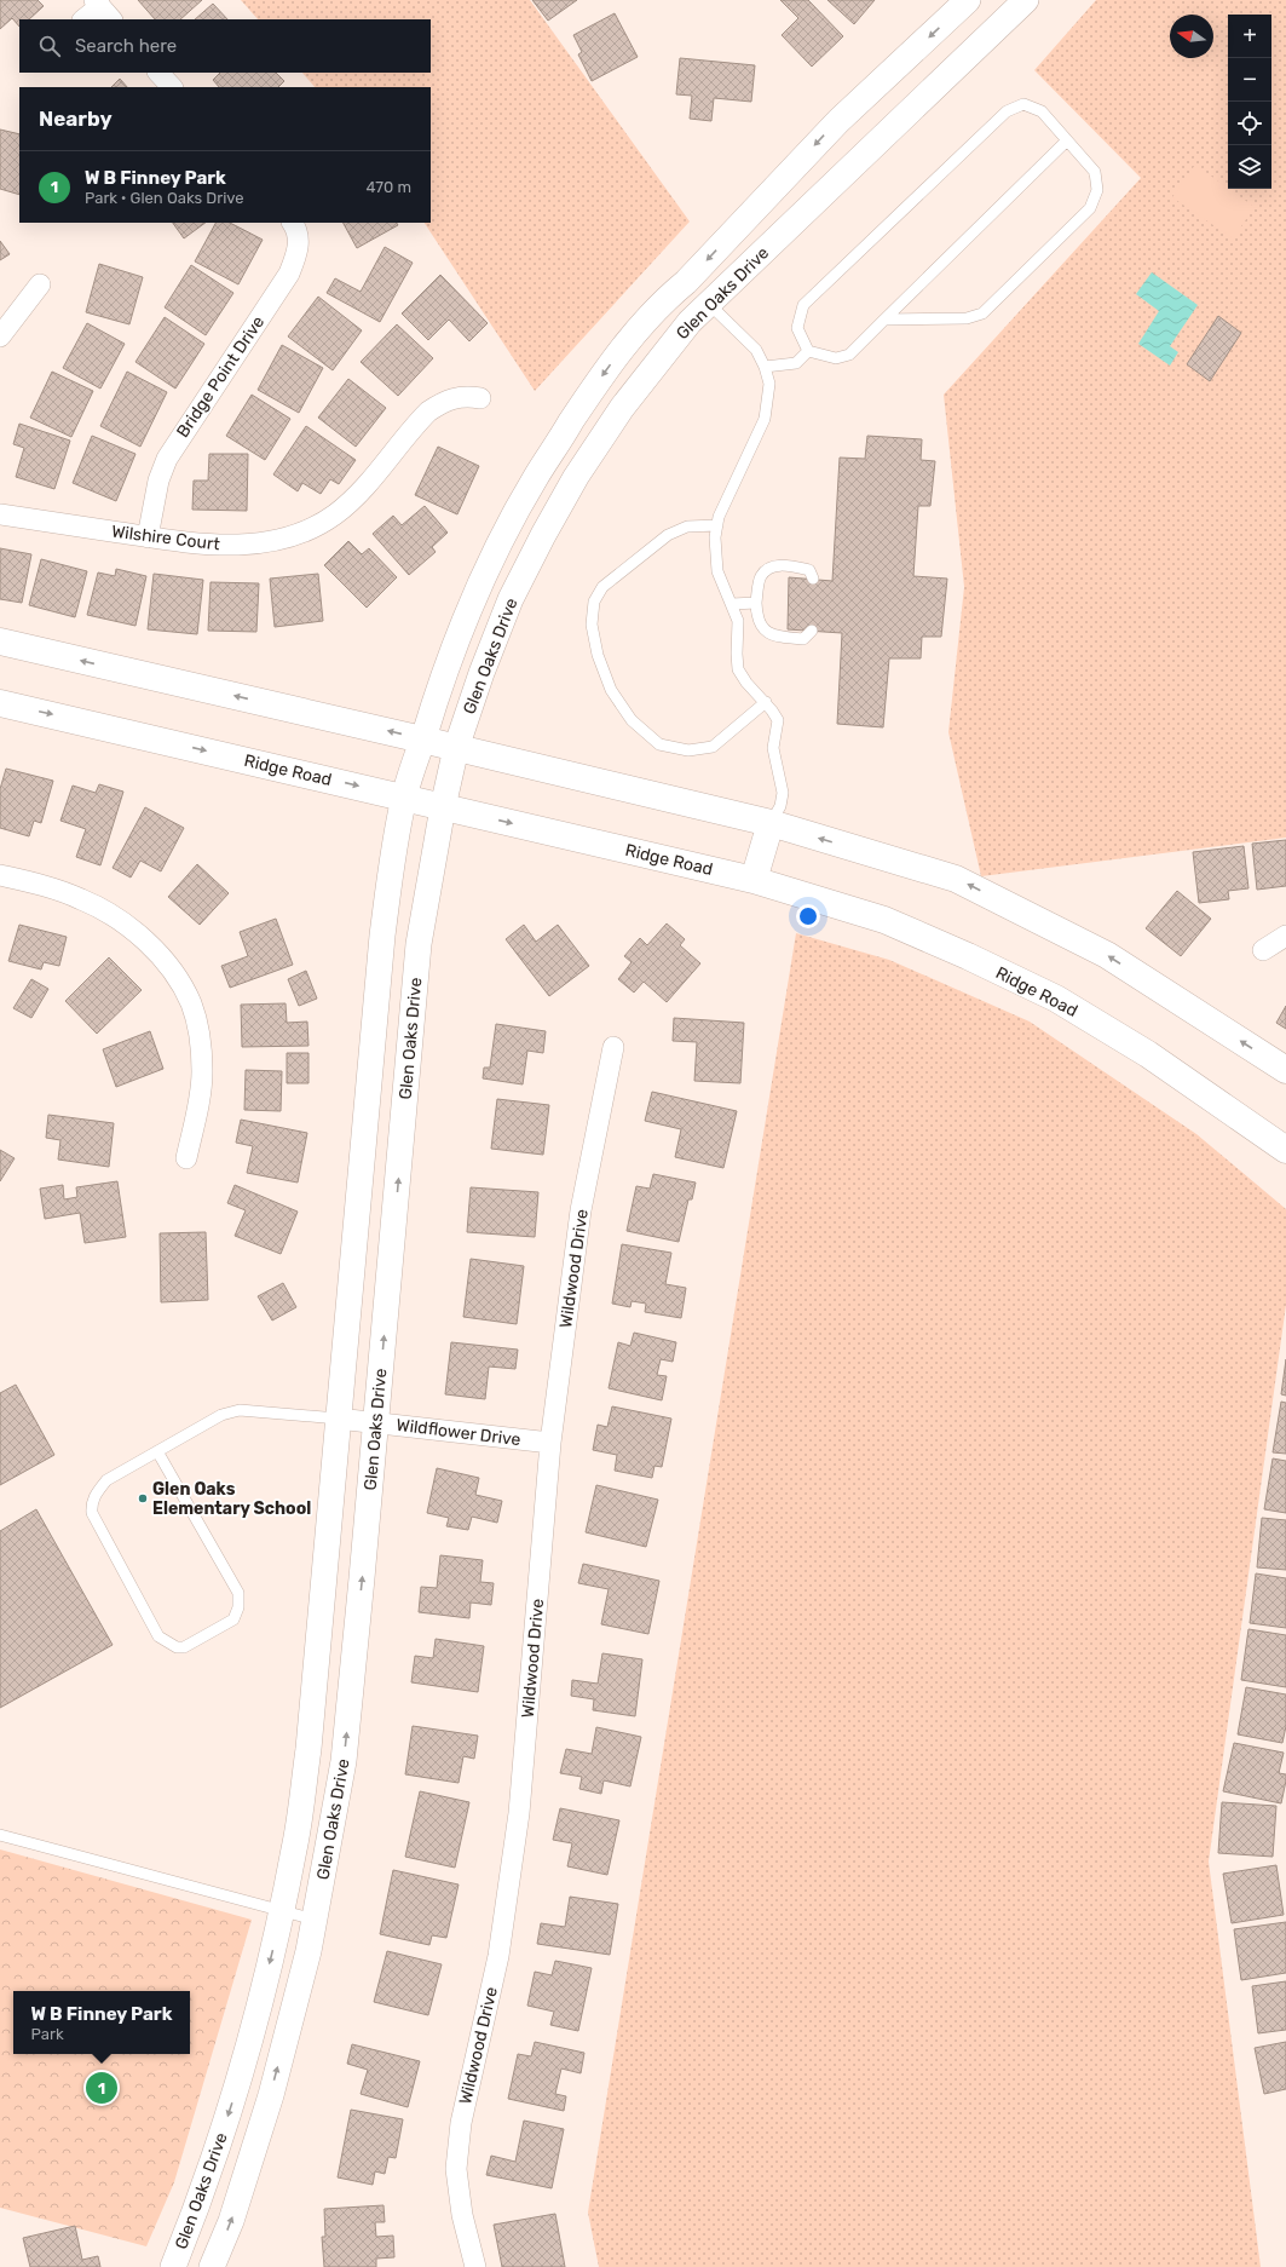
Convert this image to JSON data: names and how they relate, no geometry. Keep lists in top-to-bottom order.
{
  "streets": {
    "main road": ["Ridge Road"],
    "street": [
      "Glen Oaks Drive",
      "Bridge Point Drive",
      "Wilshire Court",
      "Wildwood Drive",
      "Wildflower Drive"
    ]
  },
  "crossings": [
    ["Glen Oaks Drive", "Ridge Road"],
    ["Glen Oaks Drive", "Wildflower Drive"],
    ["Bridge Point Drive", "Wilshire Court"],
    ["Wildwood Drive", "Wildflower Drive"]
  ],
  "places": ["Glen Oaks Elementary School"],
  "north": "left",
  "page": {
    "map_buttons": ["+", "−"],
    "search": "Search here",
    "heading": "Nearby",
    "list": [
      {
        "mark": "1",
        "name": "W B Finney Park",
        "note": "Park · Glen Oaks Drive",
        "value": "470 m"
      }
    ],
    "popup": ["W B Finney Park", "Park"],
    "pins": "1"
  }
}
